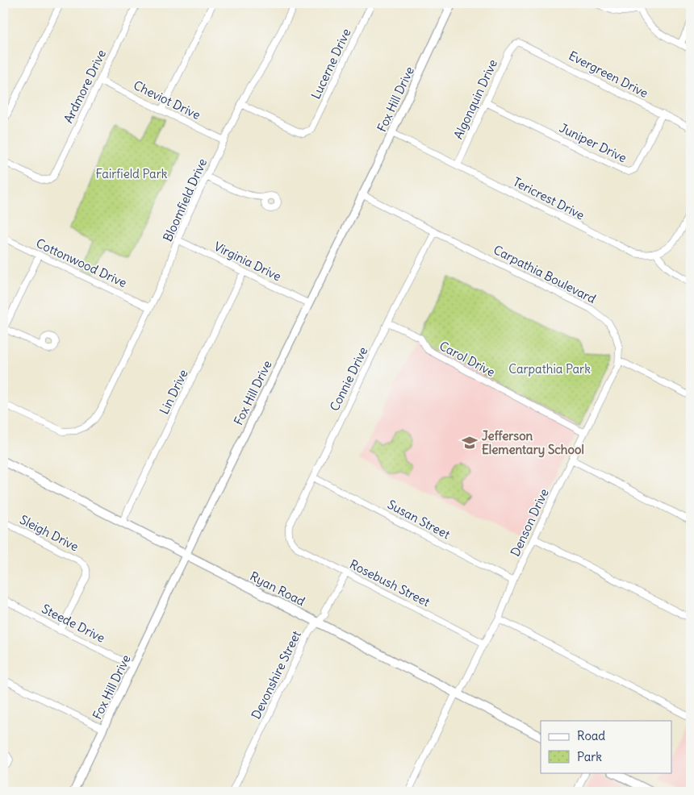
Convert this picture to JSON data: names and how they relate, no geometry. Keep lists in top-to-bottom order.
{
  "streets": {
    "main road": ["Ryan Road"],
    "street": [
      "Lucerne Drive",
      "Evergreen Drive",
      "Ardmore Drive",
      "Fox Hill Drive",
      "Algonquin Drive",
      "Cheviot Drive",
      "Juniper Drive",
      "Tericrest Drive",
      "Bloomfield Drive",
      "Virginia Drive",
      "Cottonwood Drive",
      "Carpathia Boulevard",
      "Carol Drive",
      "Connie Drive",
      "Lin Drive",
      "Susan Street",
      "Denson Drive",
      "Sleigh Drive",
      "Rosebush Street",
      "Steede Drive",
      "Devonshire Street"
    ]
  },
  "crossings": [
    ["Lucerne Drive", "Bloomfield Drive"],
    ["Evergreen Drive", "Algonquin Drive"],
    ["Evergreen Drive", "Juniper Drive"],
    ["Ardmore Drive", "Cheviot Drive"],
    ["Fox Hill Drive", "Tericrest Drive"],
    ["Fox Hill Drive", "Virginia Drive"],
    ["Fox Hill Drive", "Carpathia Boulevard"],
    ["Fox Hill Drive", "Ryan Road"],
    ["Fox Hill Drive", "Steede Drive"],
    ["Algonquin Drive", "Juniper Drive"],
    ["Algonquin Drive", "Tericrest Drive"],
    ["Cheviot Drive", "Bloomfield Drive"],
    ["Bloomfield Drive", "Virginia Drive"],
    ["Bloomfield Drive", "Cottonwood Drive"],
    ["Virginia Drive", "Lin Drive"],
    ["Carpathia Boulevard", "Connie Drive"],
    ["Carpathia Boulevard", "Denson Drive"],
    ["Carol Drive", "Connie Drive"],
    ["Carol Drive", "Denson Drive"],
    ["Connie Drive", "Susan Street"],
    ["Connie Drive", "Rosebush Street"],
    ["Lin Drive", "Ryan Road"],
    ["Susan Street", "Denson Drive"],
    ["Denson Drive", "Rosebush Street"],
    ["Denson Drive", "Ryan Road"],
    ["Sleigh Drive", "Steede Drive"],
    ["Rosebush Street", "Devonshire Street"],
    ["Ryan Road", "Devonshire Street"]
  ],
  "parks": ["Fairfield Park", "Carpathia Park"],
  "places": {
    "school or university": ["Jefferson Elementary School"]
  },
  "legend": ["Road", "Park"]
}
